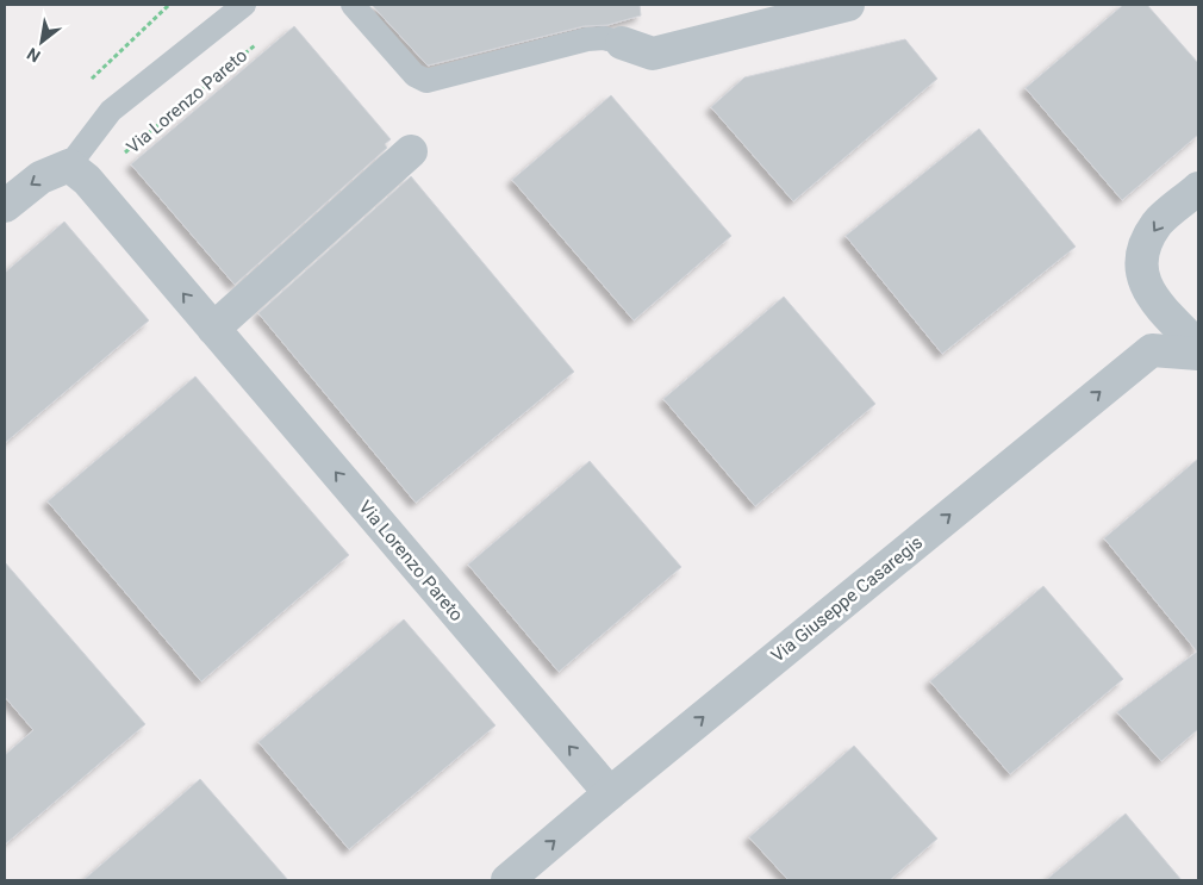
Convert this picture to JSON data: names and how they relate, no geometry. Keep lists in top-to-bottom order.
{
  "streets": {
    "street": ["Via Lorenzo Pareto", "Via Giuseppe Casaregis"]
  },
  "crossings": [
    ["Via Lorenzo Pareto", "Via Giuseppe Casaregis"]
  ],
  "one_way": ["Via Lorenzo Pareto", "Via Giuseppe Casaregis"],
  "north": "bottom left"
}
